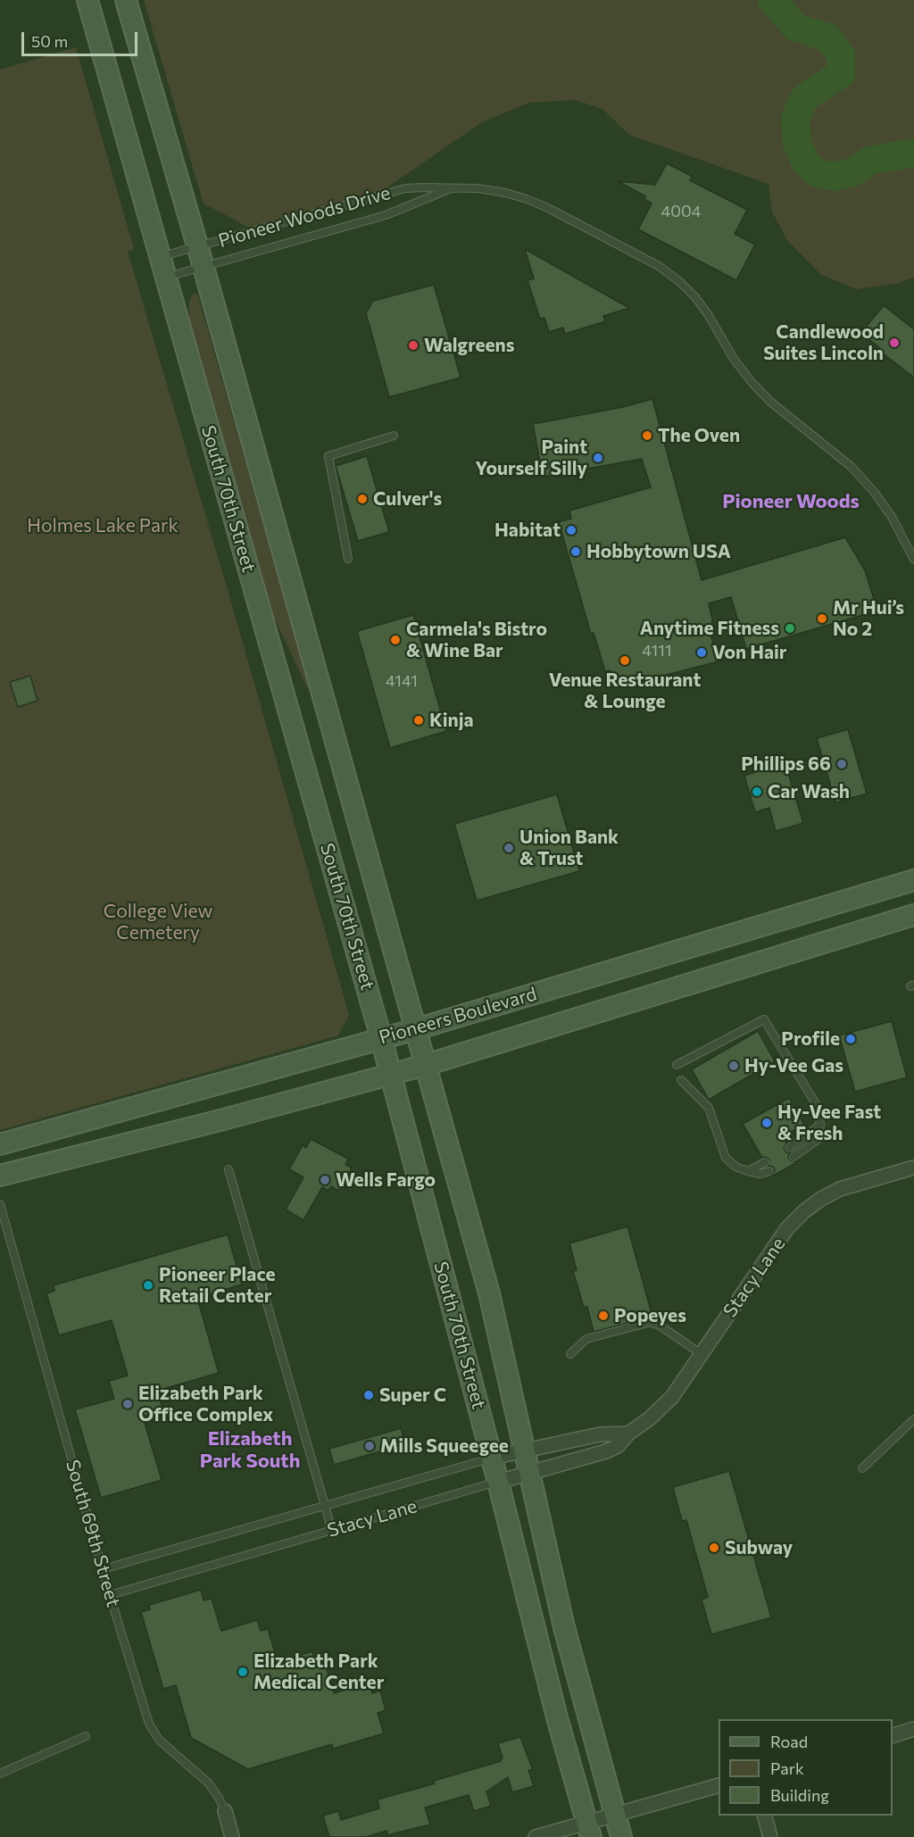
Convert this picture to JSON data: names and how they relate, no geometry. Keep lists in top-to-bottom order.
{
  "streets": {
    "main road": ["South 70th Street", "Pioneers Boulevard"],
    "street": ["Stacy Lane", "South 69th Street"],
    "lane": ["Pioneer Woods Drive"]
  },
  "crossings": [
    ["Pioneer Woods Drive", "South 70th Street"],
    ["South 70th Street", "Pioneers Boulevard"],
    ["South 70th Street", "Stacy Lane"],
    ["Stacy Lane", "South 69th Street"]
  ],
  "districts": ["Pioneer Woods", "Elizabeth Park South"],
  "parks": ["Holmes Lake Park", "College View Cemetery"],
  "places": [
    "Candlewood Suites Lincoln",
    "Walgreens",
    "The Oven",
    "Paint Yourself Silly",
    "Culver's",
    "Habitat",
    "Hobbytown USA",
    "Mr Hui’s No 2",
    "Anytime Fitness",
    "Carmela's Bistro & Wine Bar",
    "Von Hair",
    "Venue Restaurant & Lounge",
    "Kinja",
    "Phillips 66",
    "Car Wash",
    "Union Bank & Trust",
    "Profile",
    "Hy-Vee Gas",
    "Hy-Vee Fast & Fresh",
    "Wells Fargo",
    "Pioneer Place Retail Center",
    "Popeyes",
    "Super C",
    "Elizabeth Park Office Complex",
    "Mills Squeegee",
    "Subway",
    "Elizabeth Park Medical Center"
  ],
  "house_numbers": ["4004", "4111", "4141"],
  "legend": ["Road", "Park", "Building"],
  "scale_bar": "50 m"
}
